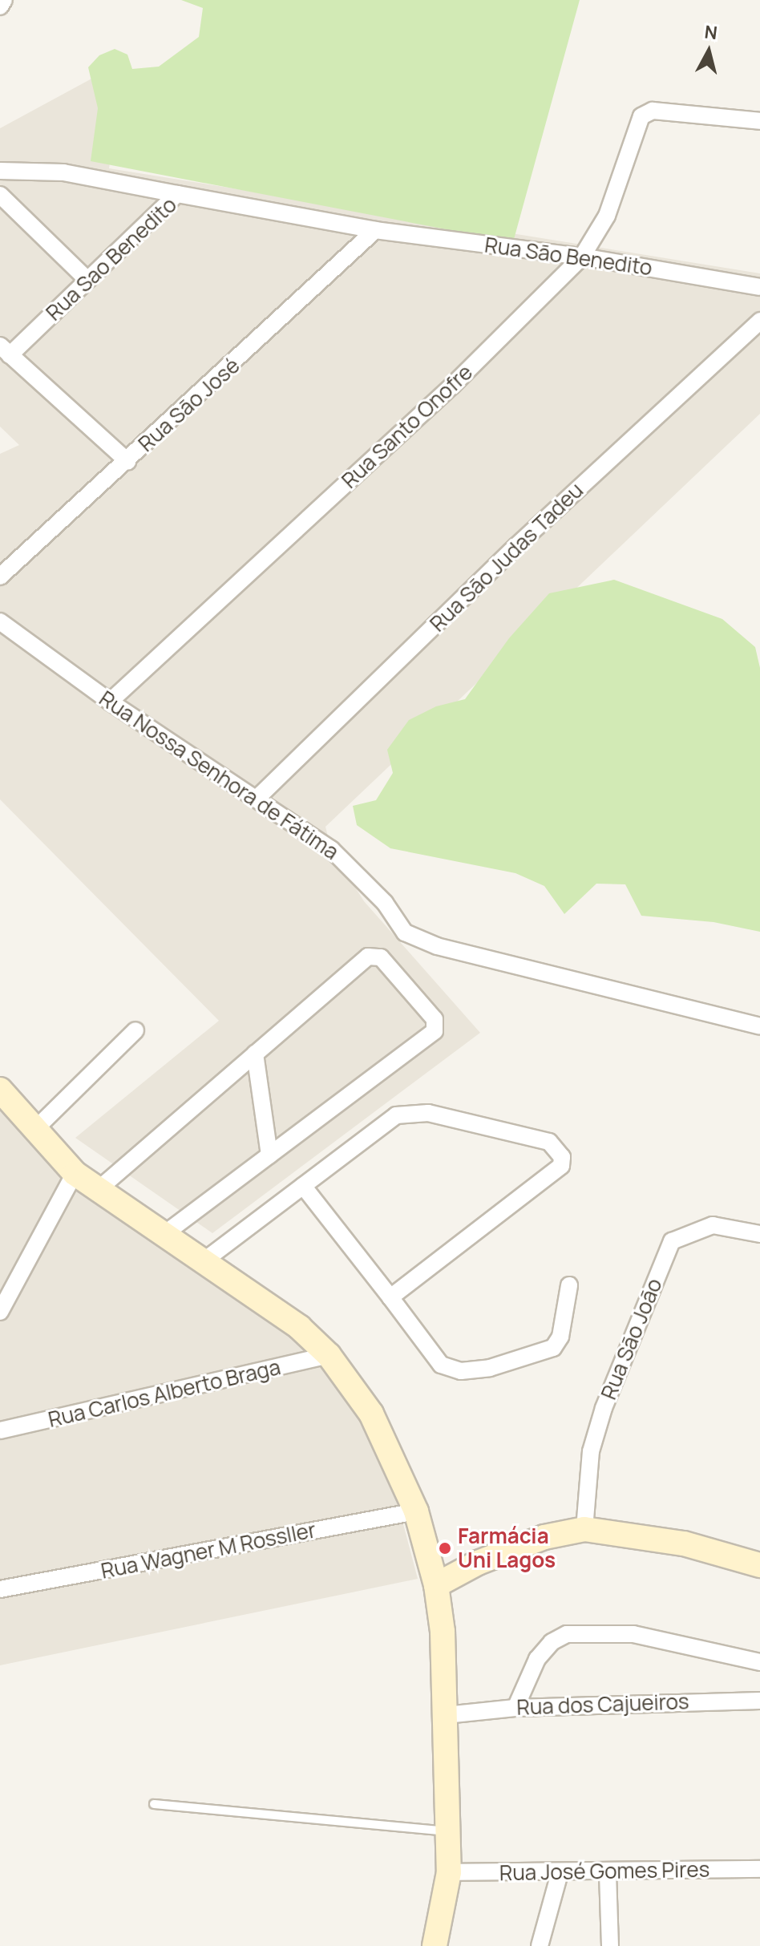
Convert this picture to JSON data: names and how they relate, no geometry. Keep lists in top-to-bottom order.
{
  "streets": {
    "street": [
      "Rua São Benedito",
      "Rua Sao Benedito",
      "Rua São José",
      "Rua Santo Onofre",
      "Rua São Judas Tadeu",
      "Rua Nossa Senhora de Fátima",
      "Rua São João",
      "Rua Carlos Alberto Braga",
      "Rua Wagner M Rossller",
      "Rua dos Cajueiros",
      "Rua José Gomes Pires"
    ]
  },
  "crossings": [
    ["Rua São Benedito", "Rua Sao Benedito"],
    ["Rua São Benedito", "Rua São José"],
    ["Rua São Benedito", "Rua Santo Onofre"],
    ["Rua Sao Benedito", "Rua São José"],
    ["Rua Santo Onofre", "Rua Nossa Senhora de Fátima"],
    ["Rua São Judas Tadeu", "Rua Nossa Senhora de Fátima"]
  ],
  "places": ["Farmácia Uni Lagos"],
  "north": "top"
}
